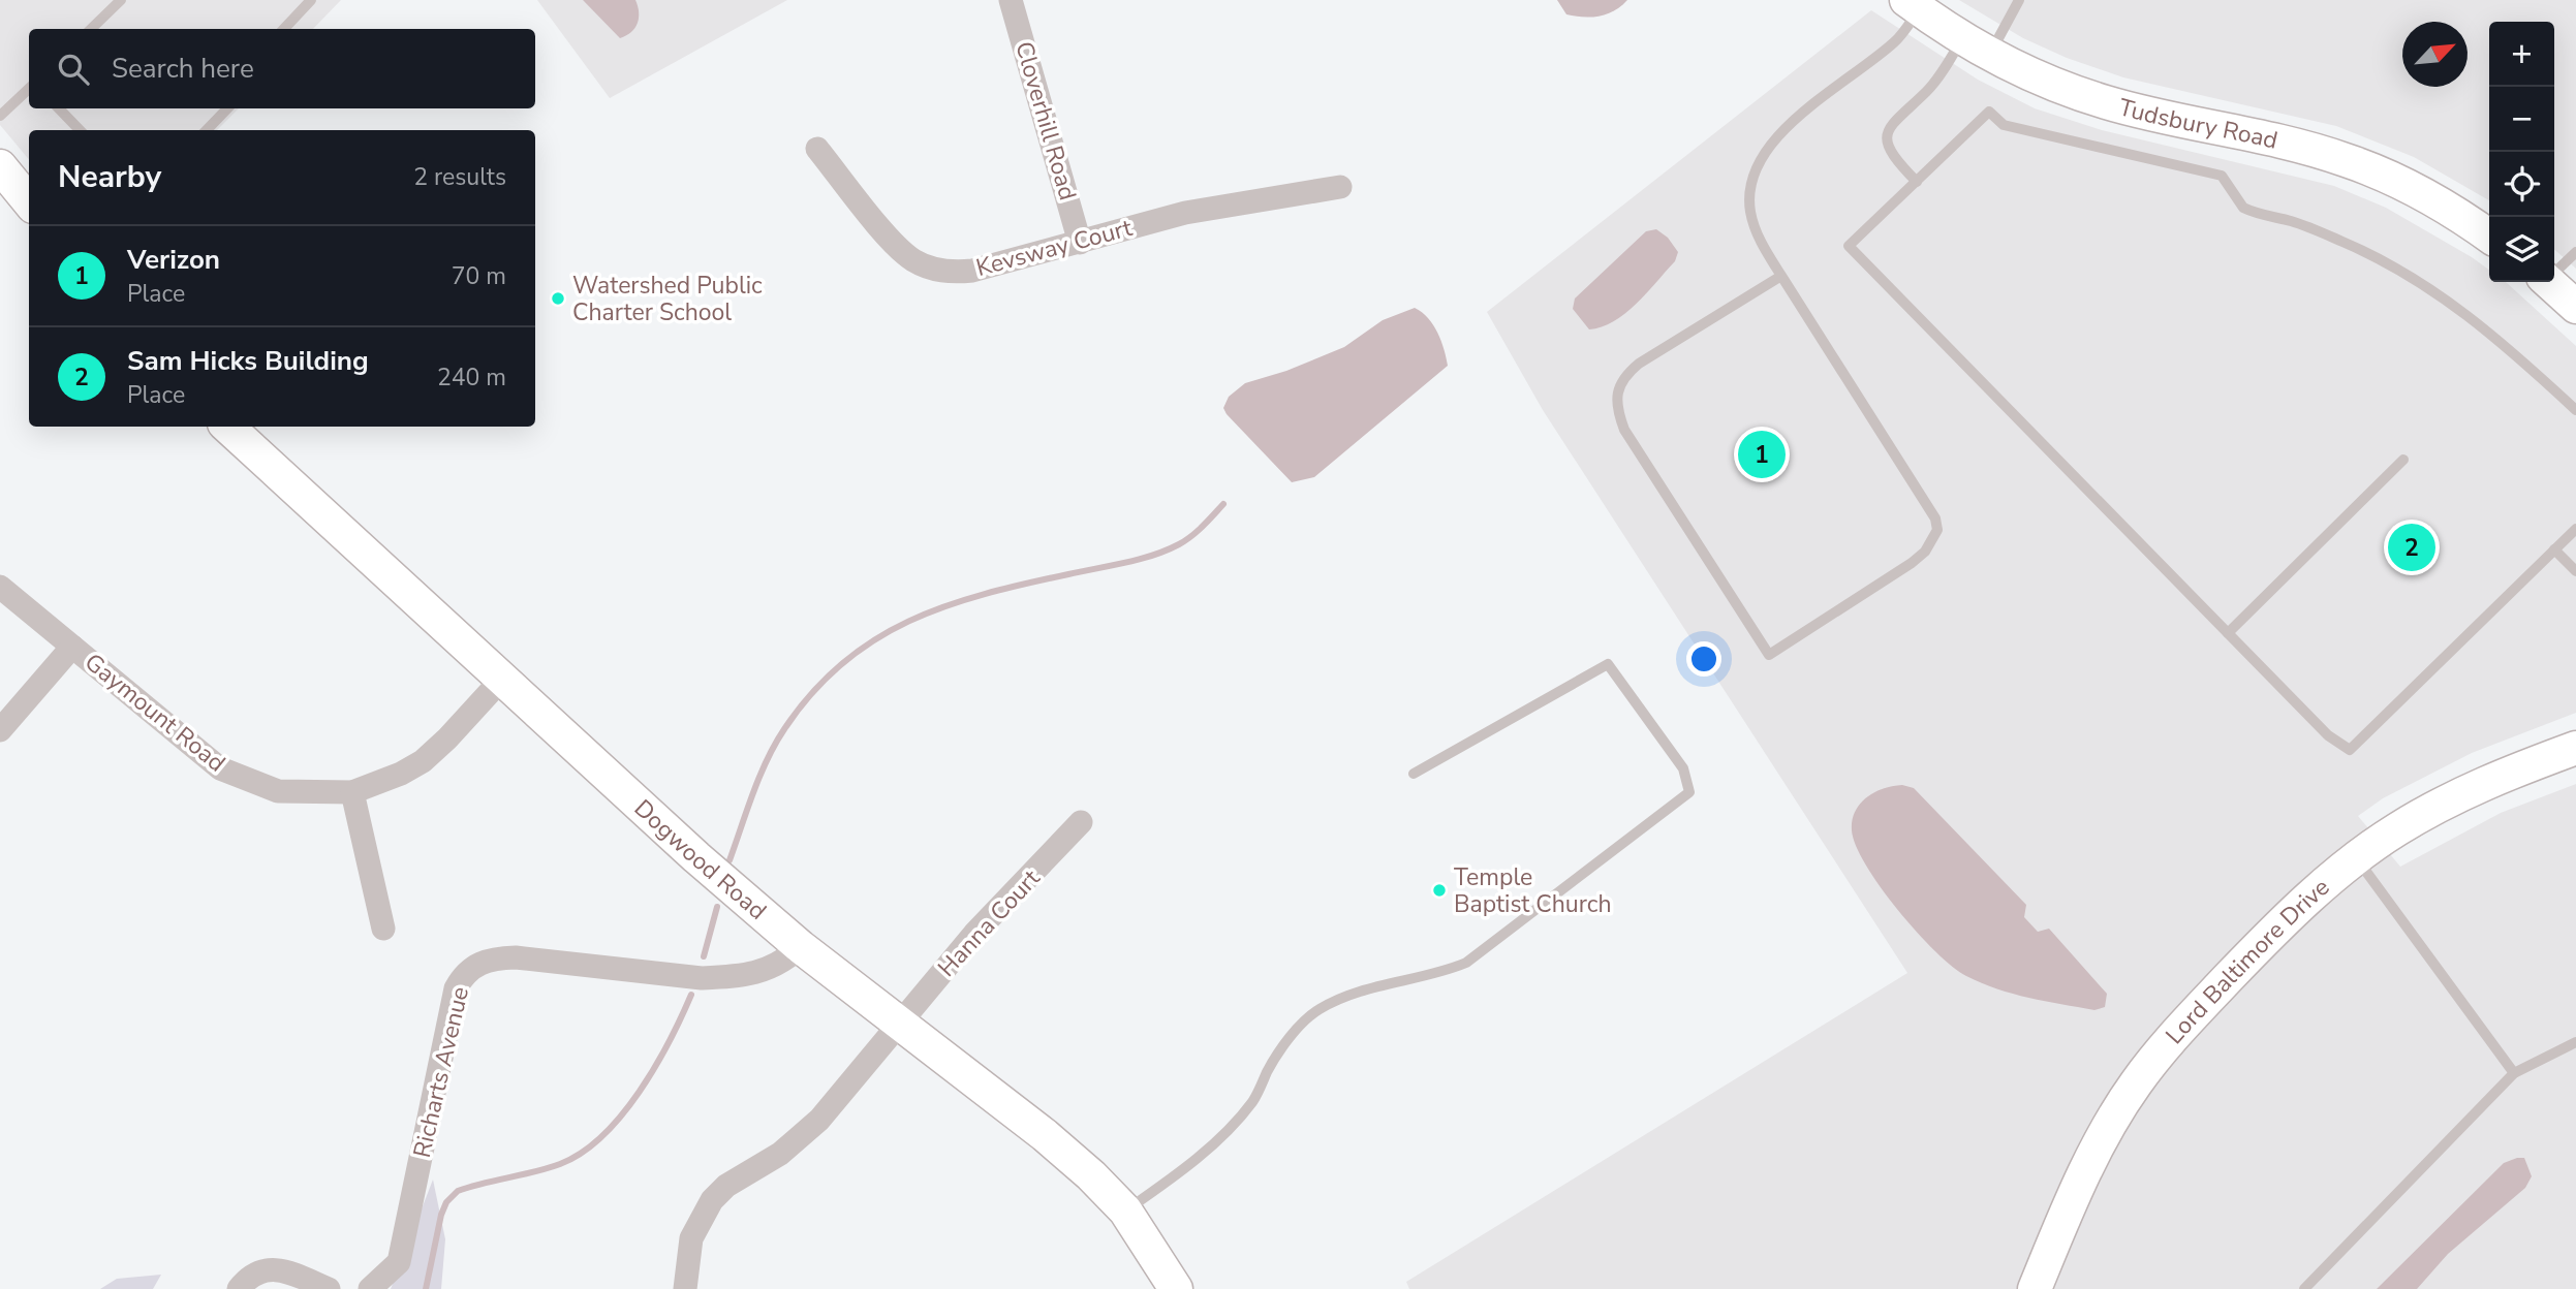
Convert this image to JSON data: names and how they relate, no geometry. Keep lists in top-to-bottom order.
{
  "streets": {
    "main road": ["Tudsbury Road", "Dogwood Road", "Lord Baltimore Drive"],
    "street": [
      "Cloverhill Road",
      "Kevsway Court",
      "Gaymount Road",
      "Hanna Court",
      "Richarts Avenue"
    ]
  },
  "crossings": [
    ["Cloverhill Road", "Kevsway Court"],
    ["Gaymount Road", "Dogwood Road"],
    ["Dogwood Road", "Hanna Court"],
    ["Dogwood Road", "Richarts Avenue"]
  ],
  "places": ["Watershed Public Charter School", "Temple Baptist Church"],
  "north": "top right",
  "page": {
    "map_buttons": ["+", "−"],
    "search": "Search here",
    "heading": ["Nearby", "2 results"],
    "list": [
      {
        "mark": "1",
        "name": "Verizon",
        "note": "Place",
        "value": "70 m"
      },
      {
        "mark": "2",
        "name": "Sam Hicks Building",
        "note": "Place",
        "value": "240 m"
      }
    ],
    "pins": ["1", "2"]
  }
}
